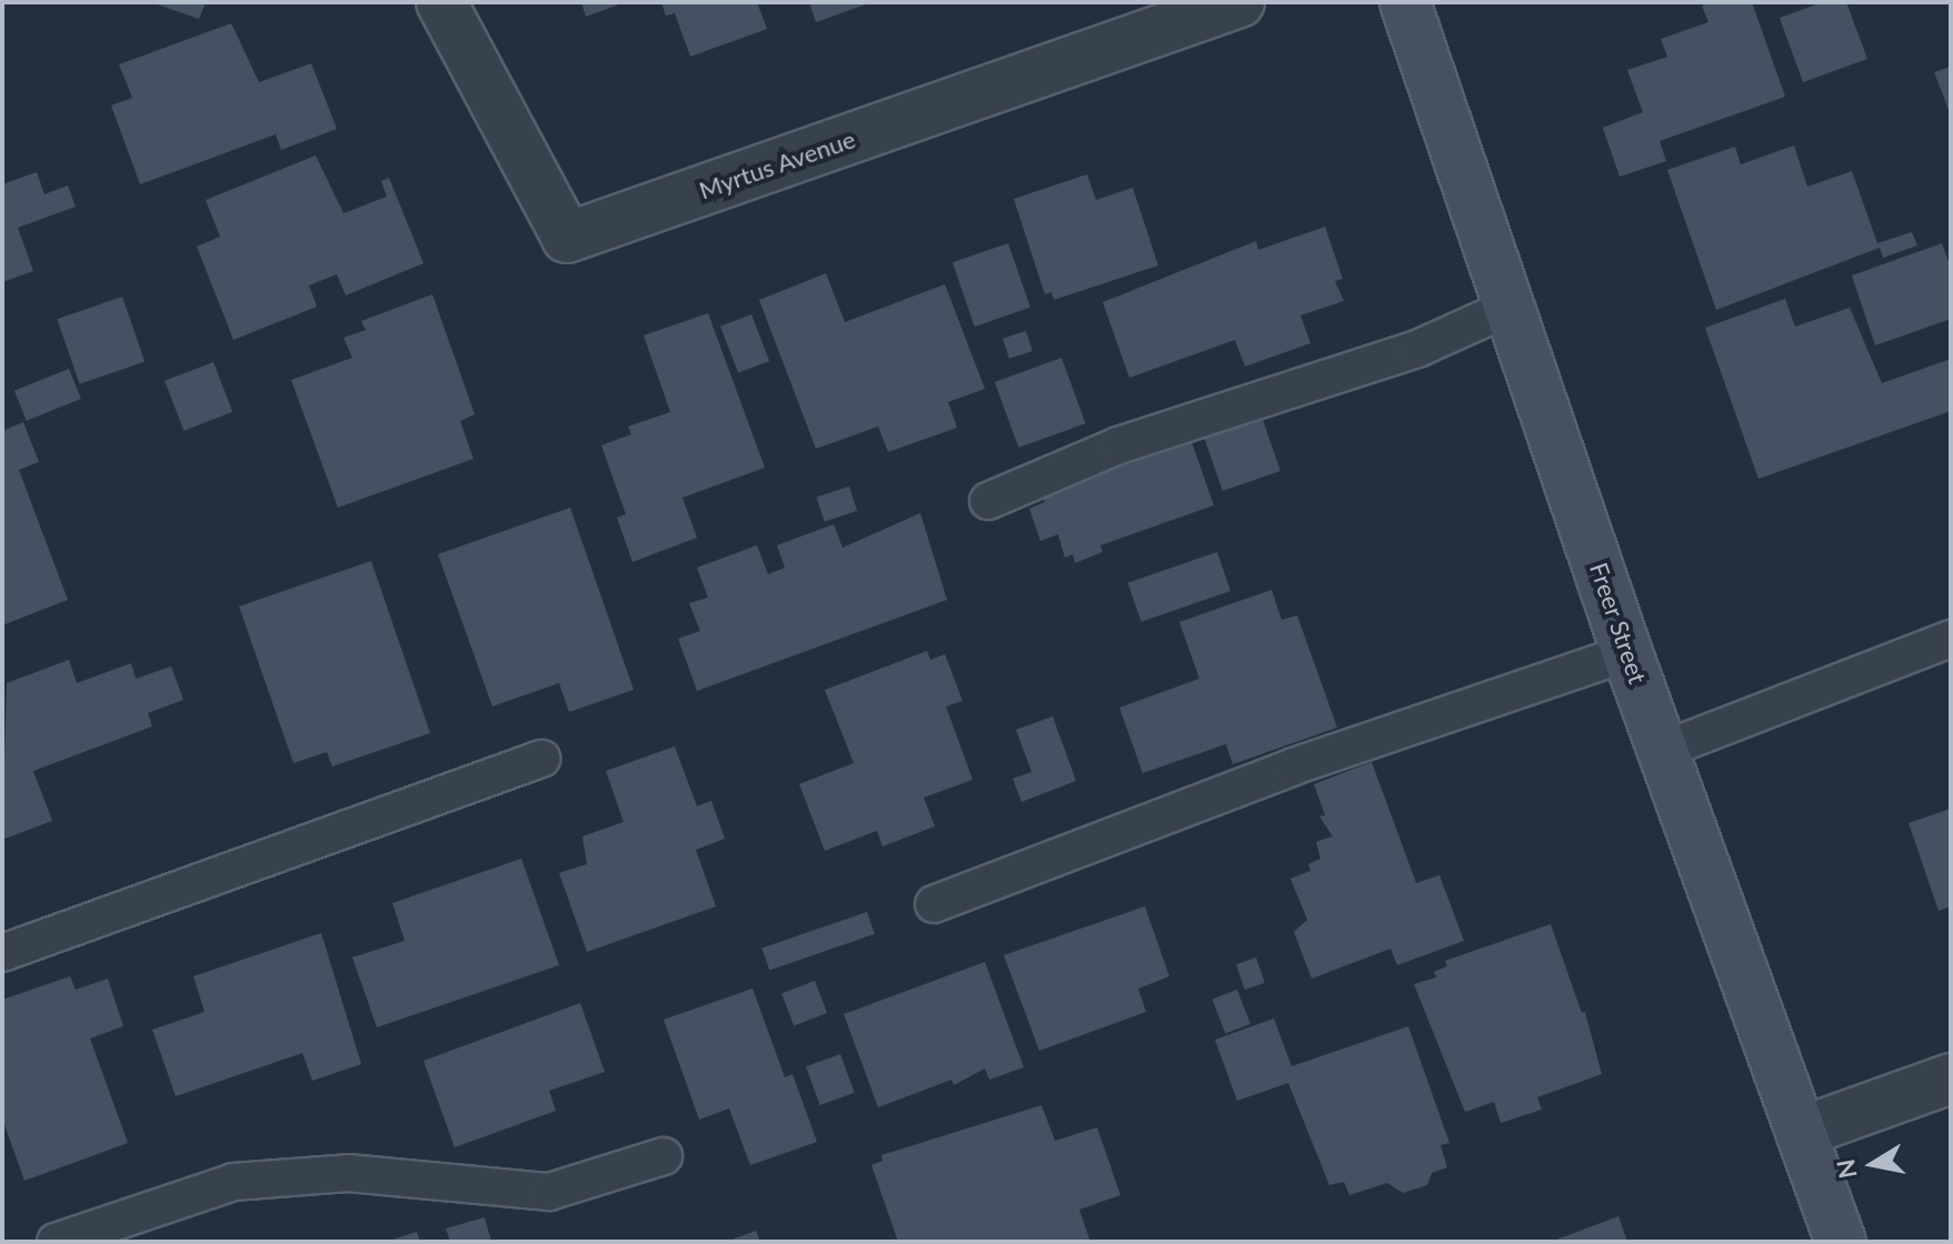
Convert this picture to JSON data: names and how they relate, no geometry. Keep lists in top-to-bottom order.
{
  "streets": {
    "street": ["Myrtus Avenue", "Freer Street"]
  },
  "north": "left"
}
